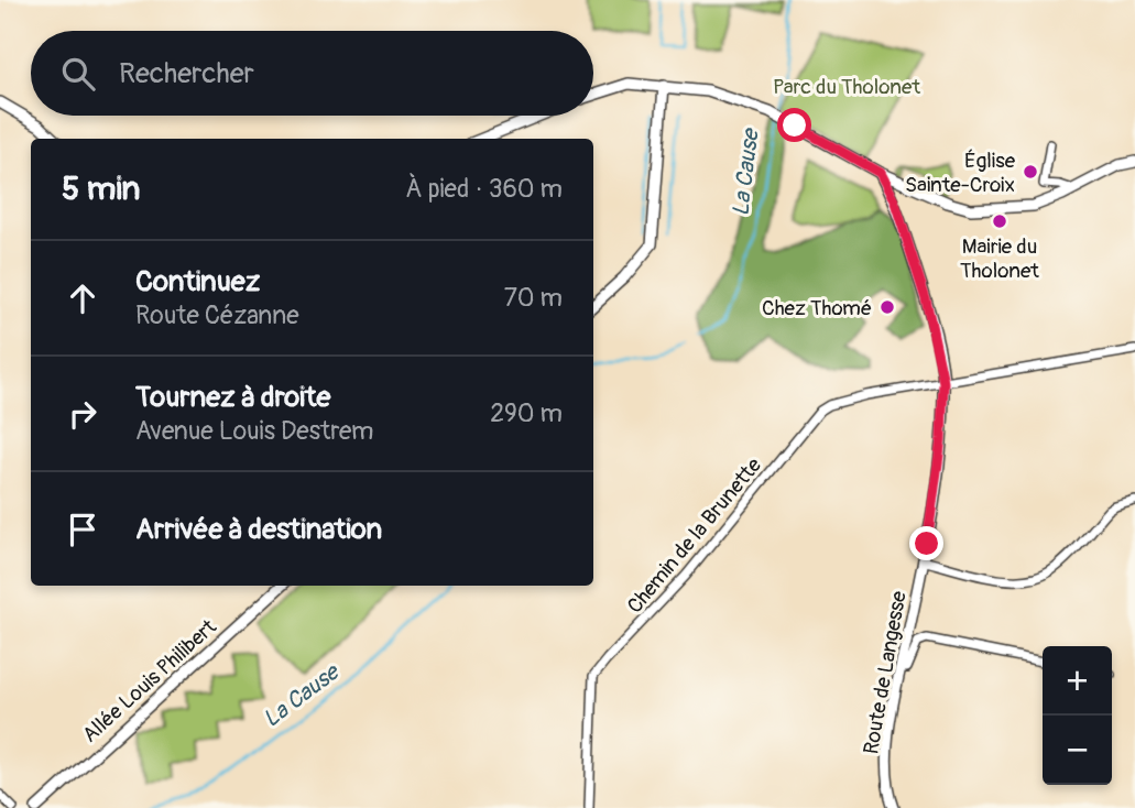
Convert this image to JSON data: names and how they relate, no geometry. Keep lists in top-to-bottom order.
{
  "streets": {
    "street": ["Chemin de la Brunette", "Route de Langesse", "Allée Louis Philibert"]
  },
  "crossings": [
    ["Chemin de la Brunette", "Route de Langesse"]
  ],
  "water": ["La Cause"],
  "parks": ["Parc du Tholonet"],
  "places": ["Église Sainte-Croix", "Mairie du Tholonet", "Chez Thomé"],
  "page": {
    "search": "Rechercher",
    "heading": ["5 min", "À pied · 360 m"],
    "list": [
      ["Continuez", "Route Cézanne", "70 m"],
      ["Tournez à droite", "Avenue Louis Destrem", "290 m"],
      "Arrivée à destination"
    ],
    "map_buttons": ["+", "−"]
  }
}
